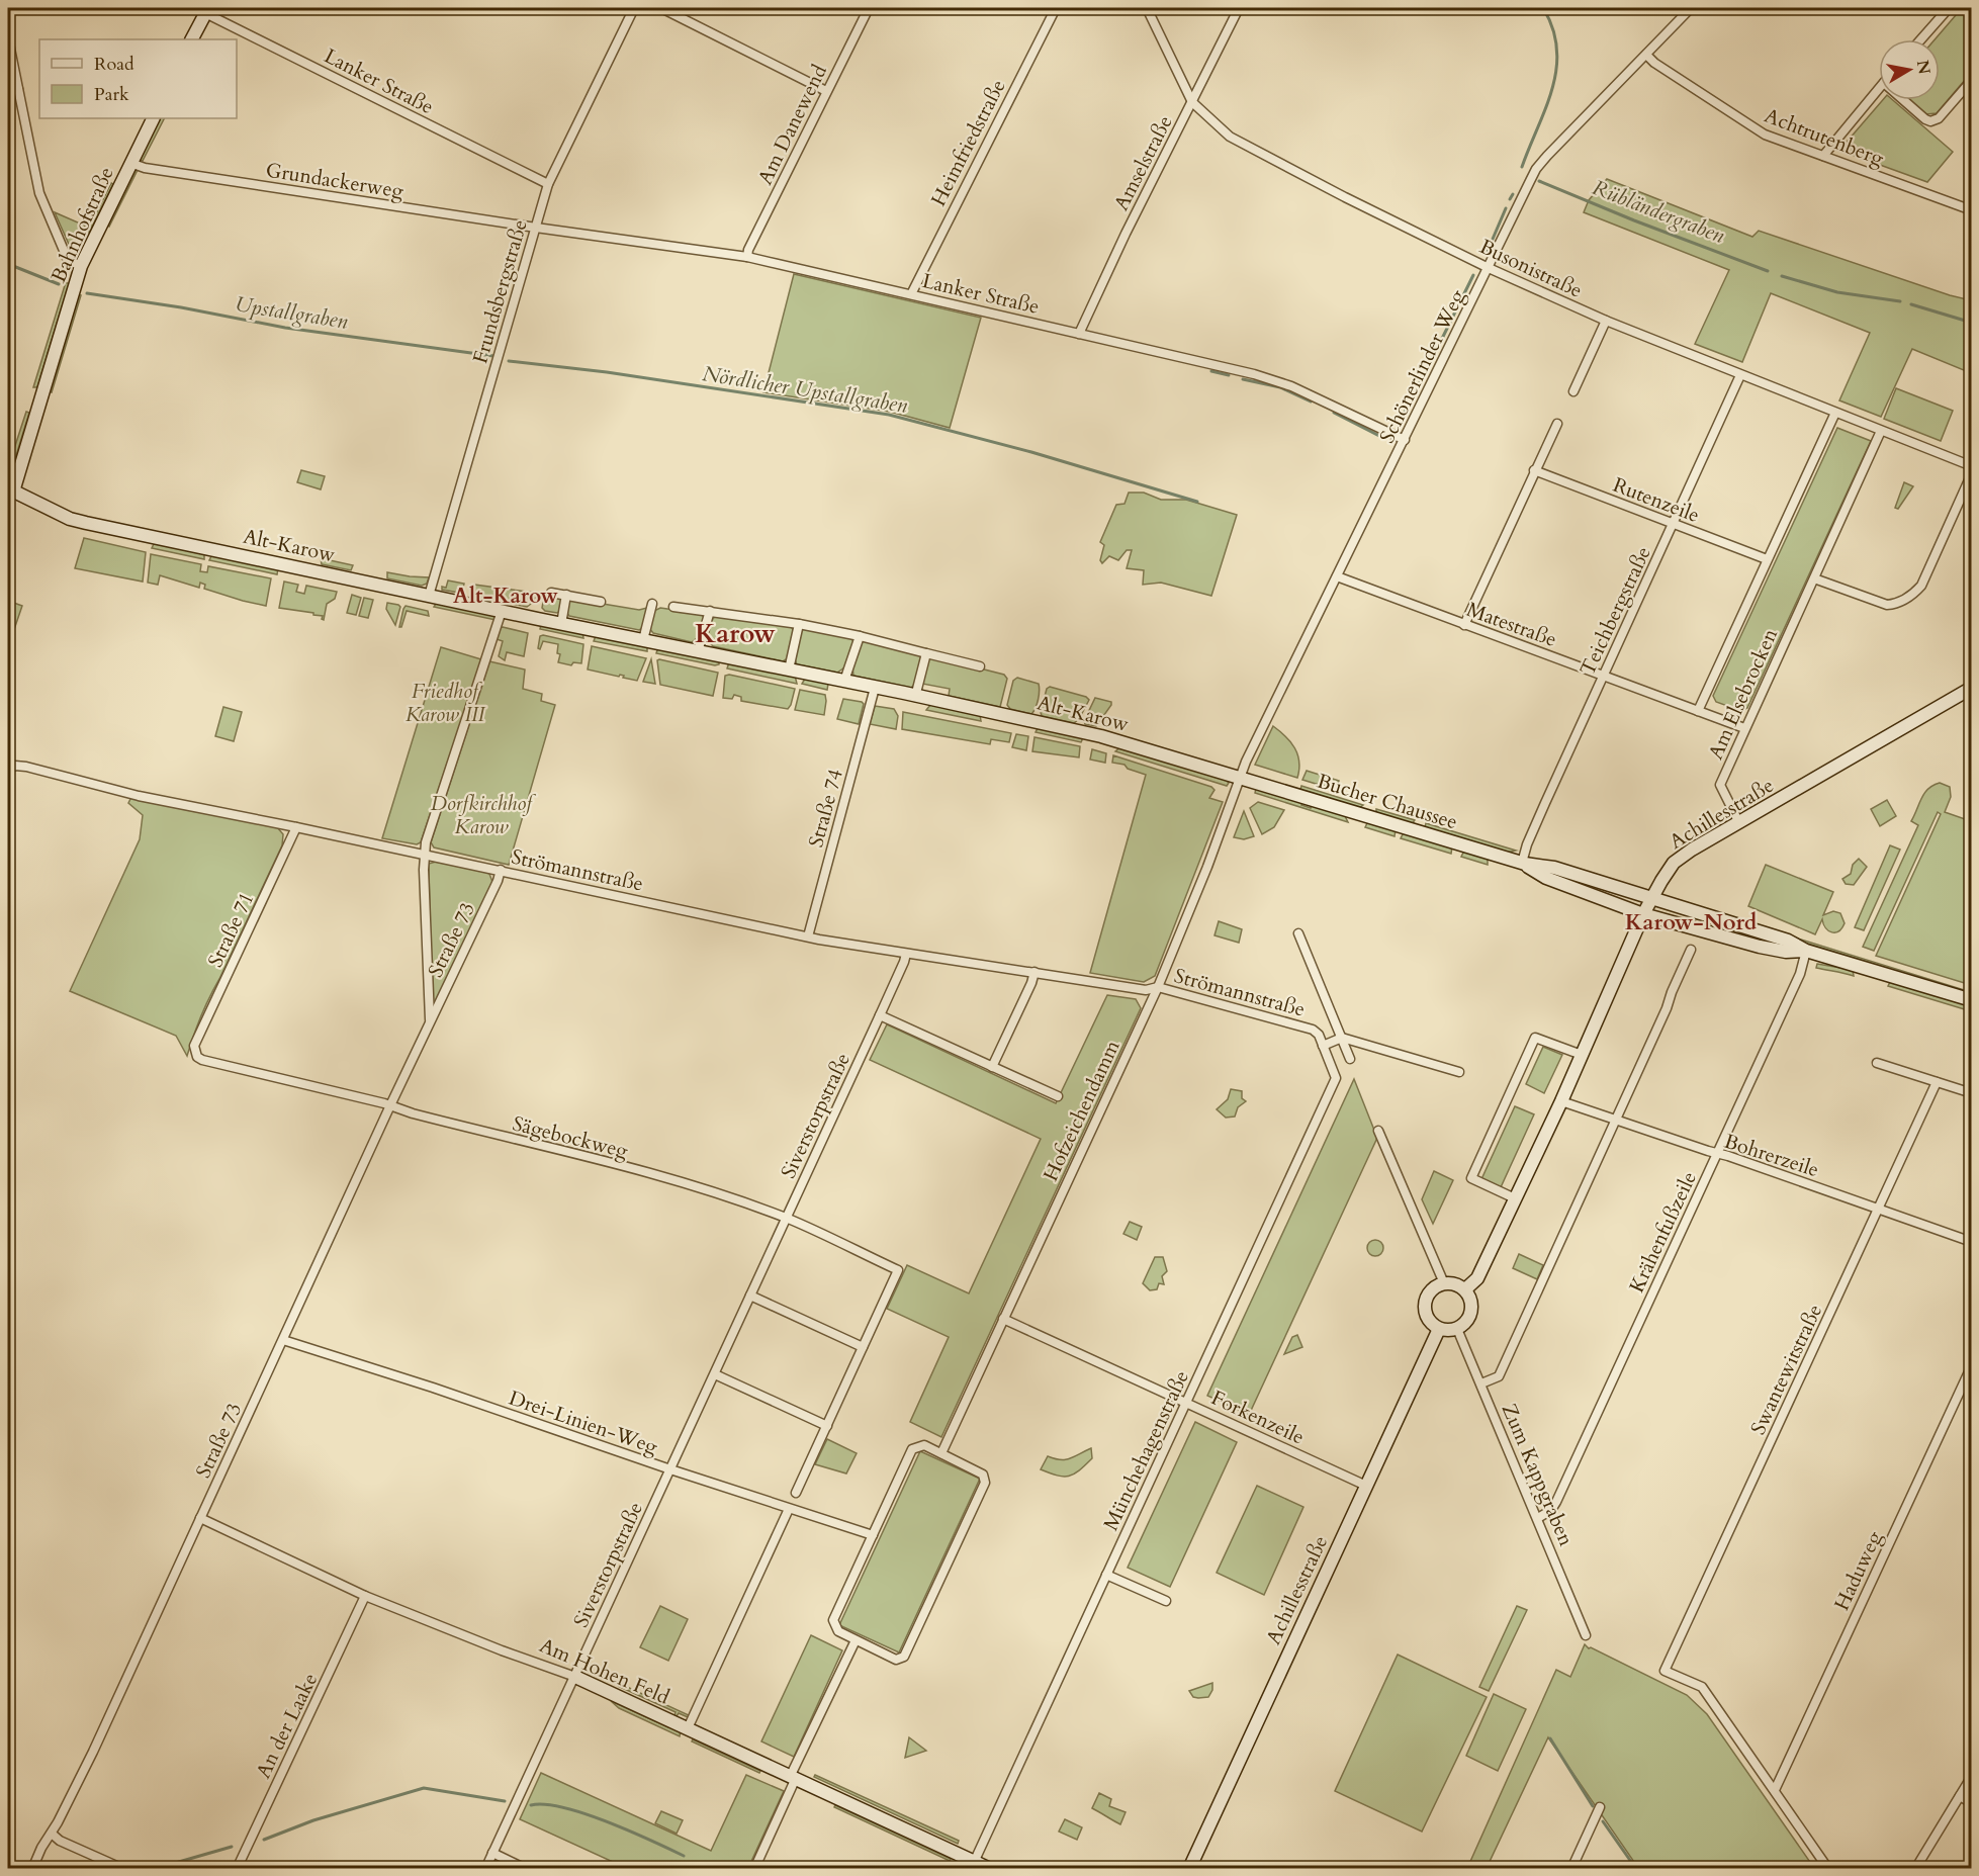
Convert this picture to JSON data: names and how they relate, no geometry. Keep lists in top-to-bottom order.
{
  "streets": {
    "main road": [
      "Bahnhofstraße",
      "Alt-Karow",
      "Bucher Chaussee",
      "Achillesstraße",
      "Am Hohen Feld"
    ],
    "street": [
      "Lanker Straße",
      "Am Danewend",
      "Achtrutenberg",
      "Heimfriedstraße",
      "Amselstraße",
      "Grundackerweg",
      "Busonistraße",
      "Frundsbergstraße",
      "Schönerlinder Weg",
      "Rutenzeile",
      "Teichbergstraße",
      "Matestraße",
      "Am Elsebrocken",
      "Straße 74",
      "Strömannstraße",
      "Straße 71",
      "Straße 73",
      "Hofzeichendamm",
      "Siverstorpstraße",
      "Sägebockweg",
      "Bohrerzeile",
      "Krähenfußzeile",
      "Swantewitstraße",
      "Forkenzeile",
      "Drei-Linien-Weg",
      "Münchehagenstraße",
      "Zum Kappgraben",
      "Haduweg",
      "An der Laake"
    ]
  },
  "crossings": [
    ["Lanker Straße", "Am Danewend"],
    ["Lanker Straße", "Heimfriedstraße"],
    ["Lanker Straße", "Amselstraße"],
    ["Lanker Straße", "Grundackerweg"],
    ["Lanker Straße", "Frundsbergstraße"],
    ["Lanker Straße", "Schönerlinder Weg"],
    ["Achtrutenberg", "Schönerlinder Weg"],
    ["Amselstraße", "Busonistraße"],
    ["Grundackerweg", "Bahnhofstraße"],
    ["Grundackerweg", "Frundsbergstraße"],
    ["Bahnhofstraße", "Alt-Karow"],
    ["Busonistraße", "Schönerlinder Weg"],
    ["Busonistraße", "Teichbergstraße"],
    ["Busonistraße", "Am Elsebrocken"],
    ["Frundsbergstraße", "Alt-Karow"],
    ["Schönerlinder Weg", "Alt-Karow"],
    ["Schönerlinder Weg", "Matestraße"],
    ["Schönerlinder Weg", "Bucher Chaussee"],
    ["Schönerlinder Weg", "Hofzeichendamm"],
    ["Rutenzeile", "Teichbergstraße"],
    ["Alt-Karow", "Bucher Chaussee"],
    ["Alt-Karow", "Straße 74"],
    ["Alt-Karow", "Straße 73"],
    ["Alt-Karow", "Hofzeichendamm"],
    ["Teichbergstraße", "Matestraße"],
    ["Teichbergstraße", "Bucher Chaussee"],
    ["Matestraße", "Am Elsebrocken"],
    ["Am Elsebrocken", "Achillesstraße"],
    ["Bucher Chaussee", "Achillesstraße"],
    ["Bucher Chaussee", "Hofzeichendamm"],
    ["Bucher Chaussee", "Krähenfußzeile"],
    ["Straße 74", "Strömannstraße"],
    ["Achillesstraße", "Bohrerzeile"],
    ["Achillesstraße", "Forkenzeile"],
    ["Achillesstraße", "Zum Kappgraben"],
    ["Strömannstraße", "Straße 71"],
    ["Strömannstraße", "Straße 73"],
    ["Strömannstraße", "Hofzeichendamm"],
    ["Strömannstraße", "Siverstorpstraße"],
    ["Strömannstraße", "Münchehagenstraße"],
    ["Straße 71", "Sägebockweg"],
    ["Straße 73", "Sägebockweg"],
    ["Straße 73", "Drei-Linien-Weg"],
    ["Straße 73", "Am Hohen Feld"],
    ["Hofzeichendamm", "Forkenzeile"],
    ["Siverstorpstraße", "Sägebockweg"],
    ["Siverstorpstraße", "Drei-Linien-Weg"],
    ["Siverstorpstraße", "Am Hohen Feld"],
    ["Bohrerzeile", "Krähenfußzeile"],
    ["Bohrerzeile", "Swantewitstraße"],
    ["Krähenfußzeile", "Zum Kappgraben"],
    ["Swantewitstraße", "Haduweg"],
    ["Forkenzeile", "Münchehagenstraße"],
    ["Münchehagenstraße", "Am Hohen Feld"],
    ["Am Hohen Feld", "An der Laake"]
  ],
  "districts": ["Alt-Karow", "Karow", "Karow-Nord"],
  "water": ["Rübländergraben", "Upstallgraben", "Nördlicher Upstallgraben"],
  "parks": ["Friedhof Karow III", "Dorfkirchhof Karow"],
  "legend": ["Road", "Park"],
  "north": "right"
}
